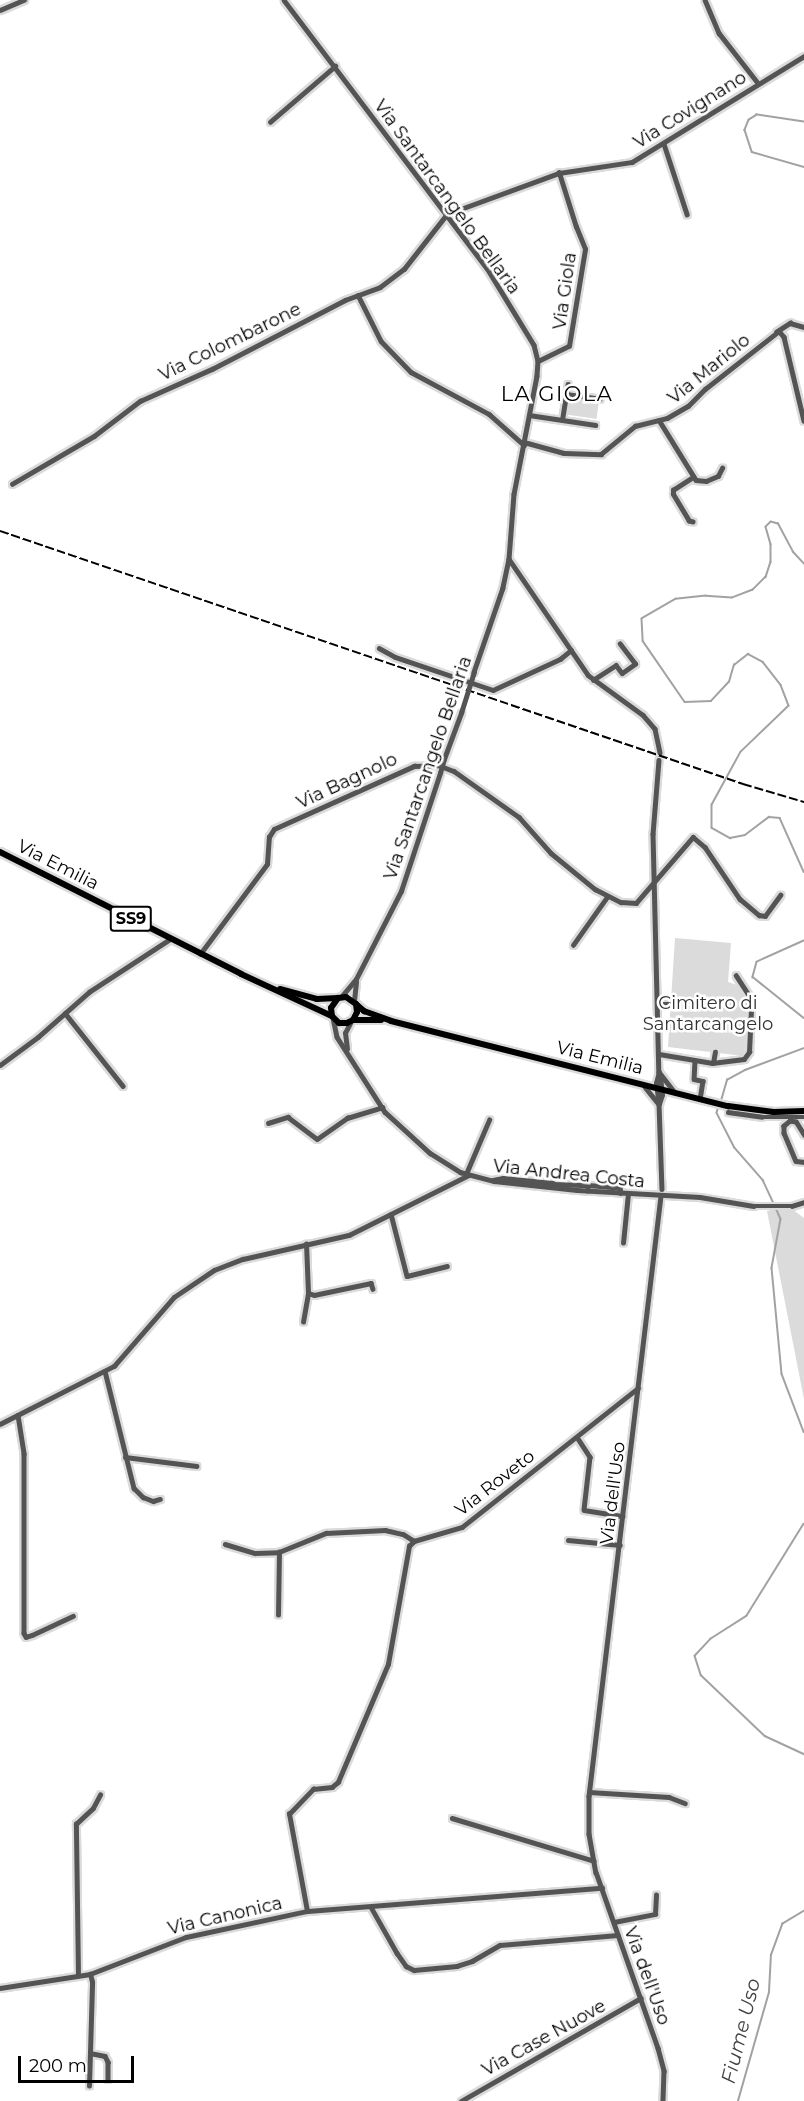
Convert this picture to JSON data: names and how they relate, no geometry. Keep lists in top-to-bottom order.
{
  "streets": {
    "main road": ["Via Emilia", "SS9"],
    "street": [
      "Via Covignano",
      "Via Santarcangelo Bellaria",
      "Via Giola",
      "Via Colombarone",
      "Via Mariolo",
      "Via Bagnolo",
      "Via Andrea Costa",
      "Via Roveto",
      "Via dell'Uso",
      "Via Canonica",
      "Via Case Nuove"
    ]
  },
  "crossings": [
    ["Via Covignano", "Via Santarcangelo Bellaria"],
    ["Via Covignano", "Via Giola"],
    ["Via Covignano", "Via Colombarone"],
    ["Via Santarcangelo Bellaria", "Via Giola"],
    ["Via Santarcangelo Bellaria", "Via Colombarone"],
    ["Via Santarcangelo Bellaria", "Via Mariolo"],
    ["Via Santarcangelo Bellaria", "Via Emilia"],
    ["Via Santarcangelo Bellaria", "Via Andrea Costa"],
    ["Via Bagnolo", "Via Emilia"],
    ["Via Emilia", "Via Andrea Costa"],
    ["Via Andrea Costa", "Via dell'Uso"],
    ["Via Roveto", "Via dell'Uso"],
    ["Via dell'Uso", "Via Canonica"],
    ["Via dell'Uso", "Via Case Nuove"]
  ],
  "districts": ["LA GIOLA"],
  "water": ["Fiume Uso"],
  "parks": ["Cimitero di Santarcangelo"],
  "scale_bar": "200 m"
}
